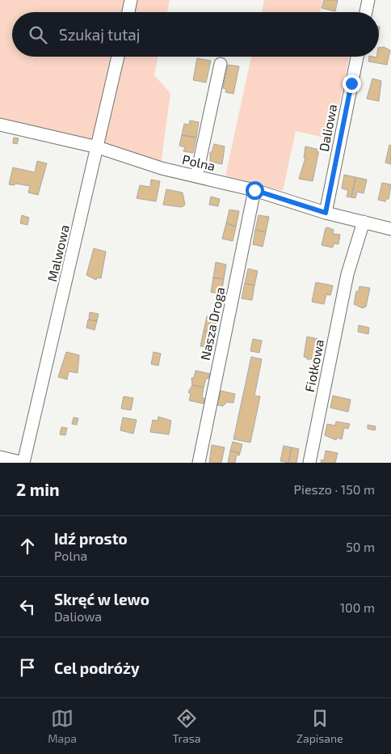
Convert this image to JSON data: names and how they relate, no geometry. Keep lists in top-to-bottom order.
{
  "streets": {
    "street": [
      "Daliowa",
      "Polna",
      "Malwowa",
      "Nasza Droga",
      "Fiołkowa"
    ]
  },
  "crossings": [
    ["Daliowa", "Polna"],
    ["Polna", "Malwowa"],
    ["Polna", "Nasza Droga"],
    ["Polna", "Fiołkowa"]
  ],
  "page": {
    "search": "Szukaj tutaj",
    "heading": ["2 min", "Pieszo · 150 m"],
    "list": [
      ["Idź prosto", "Polna", "50 m"],
      ["Skręć w lewo", "Daliowa", "100 m"],
      "Cel podróży"
    ],
    "nav": ["Mapa", "Trasa", "Zapisane"]
  }
}
